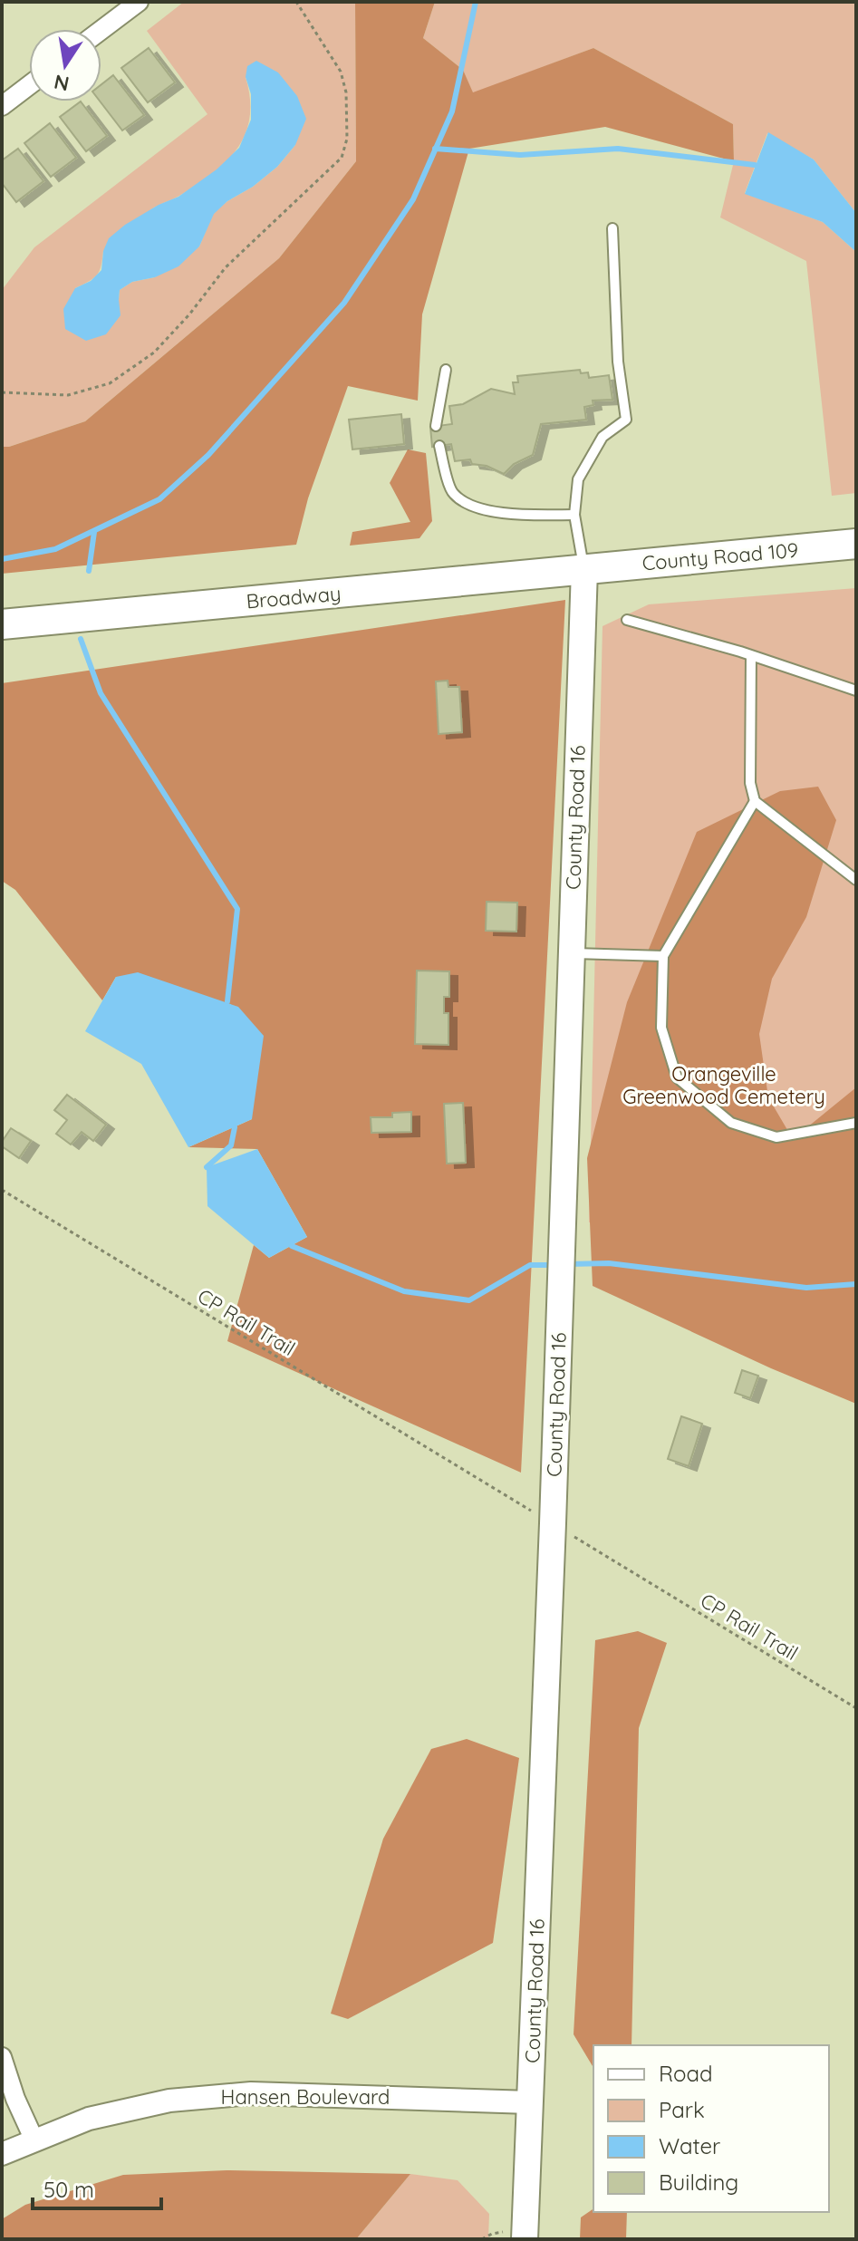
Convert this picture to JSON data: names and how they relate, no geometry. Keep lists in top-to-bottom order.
{
  "streets": {
    "main road": ["County Road 109", "Broadway", "County Road 16"],
    "street": ["Hansen Boulevard"],
    "path": ["CP Rail Trail"]
  },
  "crossings": [
    ["County Road 109", "Broadway"],
    ["County Road 109", "County Road 16"],
    ["Broadway", "County Road 16"],
    ["County Road 16", "CP Rail Trail"],
    ["County Road 16", "Hansen Boulevard"]
  ],
  "parks": ["Orangeville Greenwood Cemetery"],
  "legend": [
    "Road",
    "Park",
    "Water",
    "Building"
  ],
  "scale_bar": "50 m",
  "north": "bottom"
}
